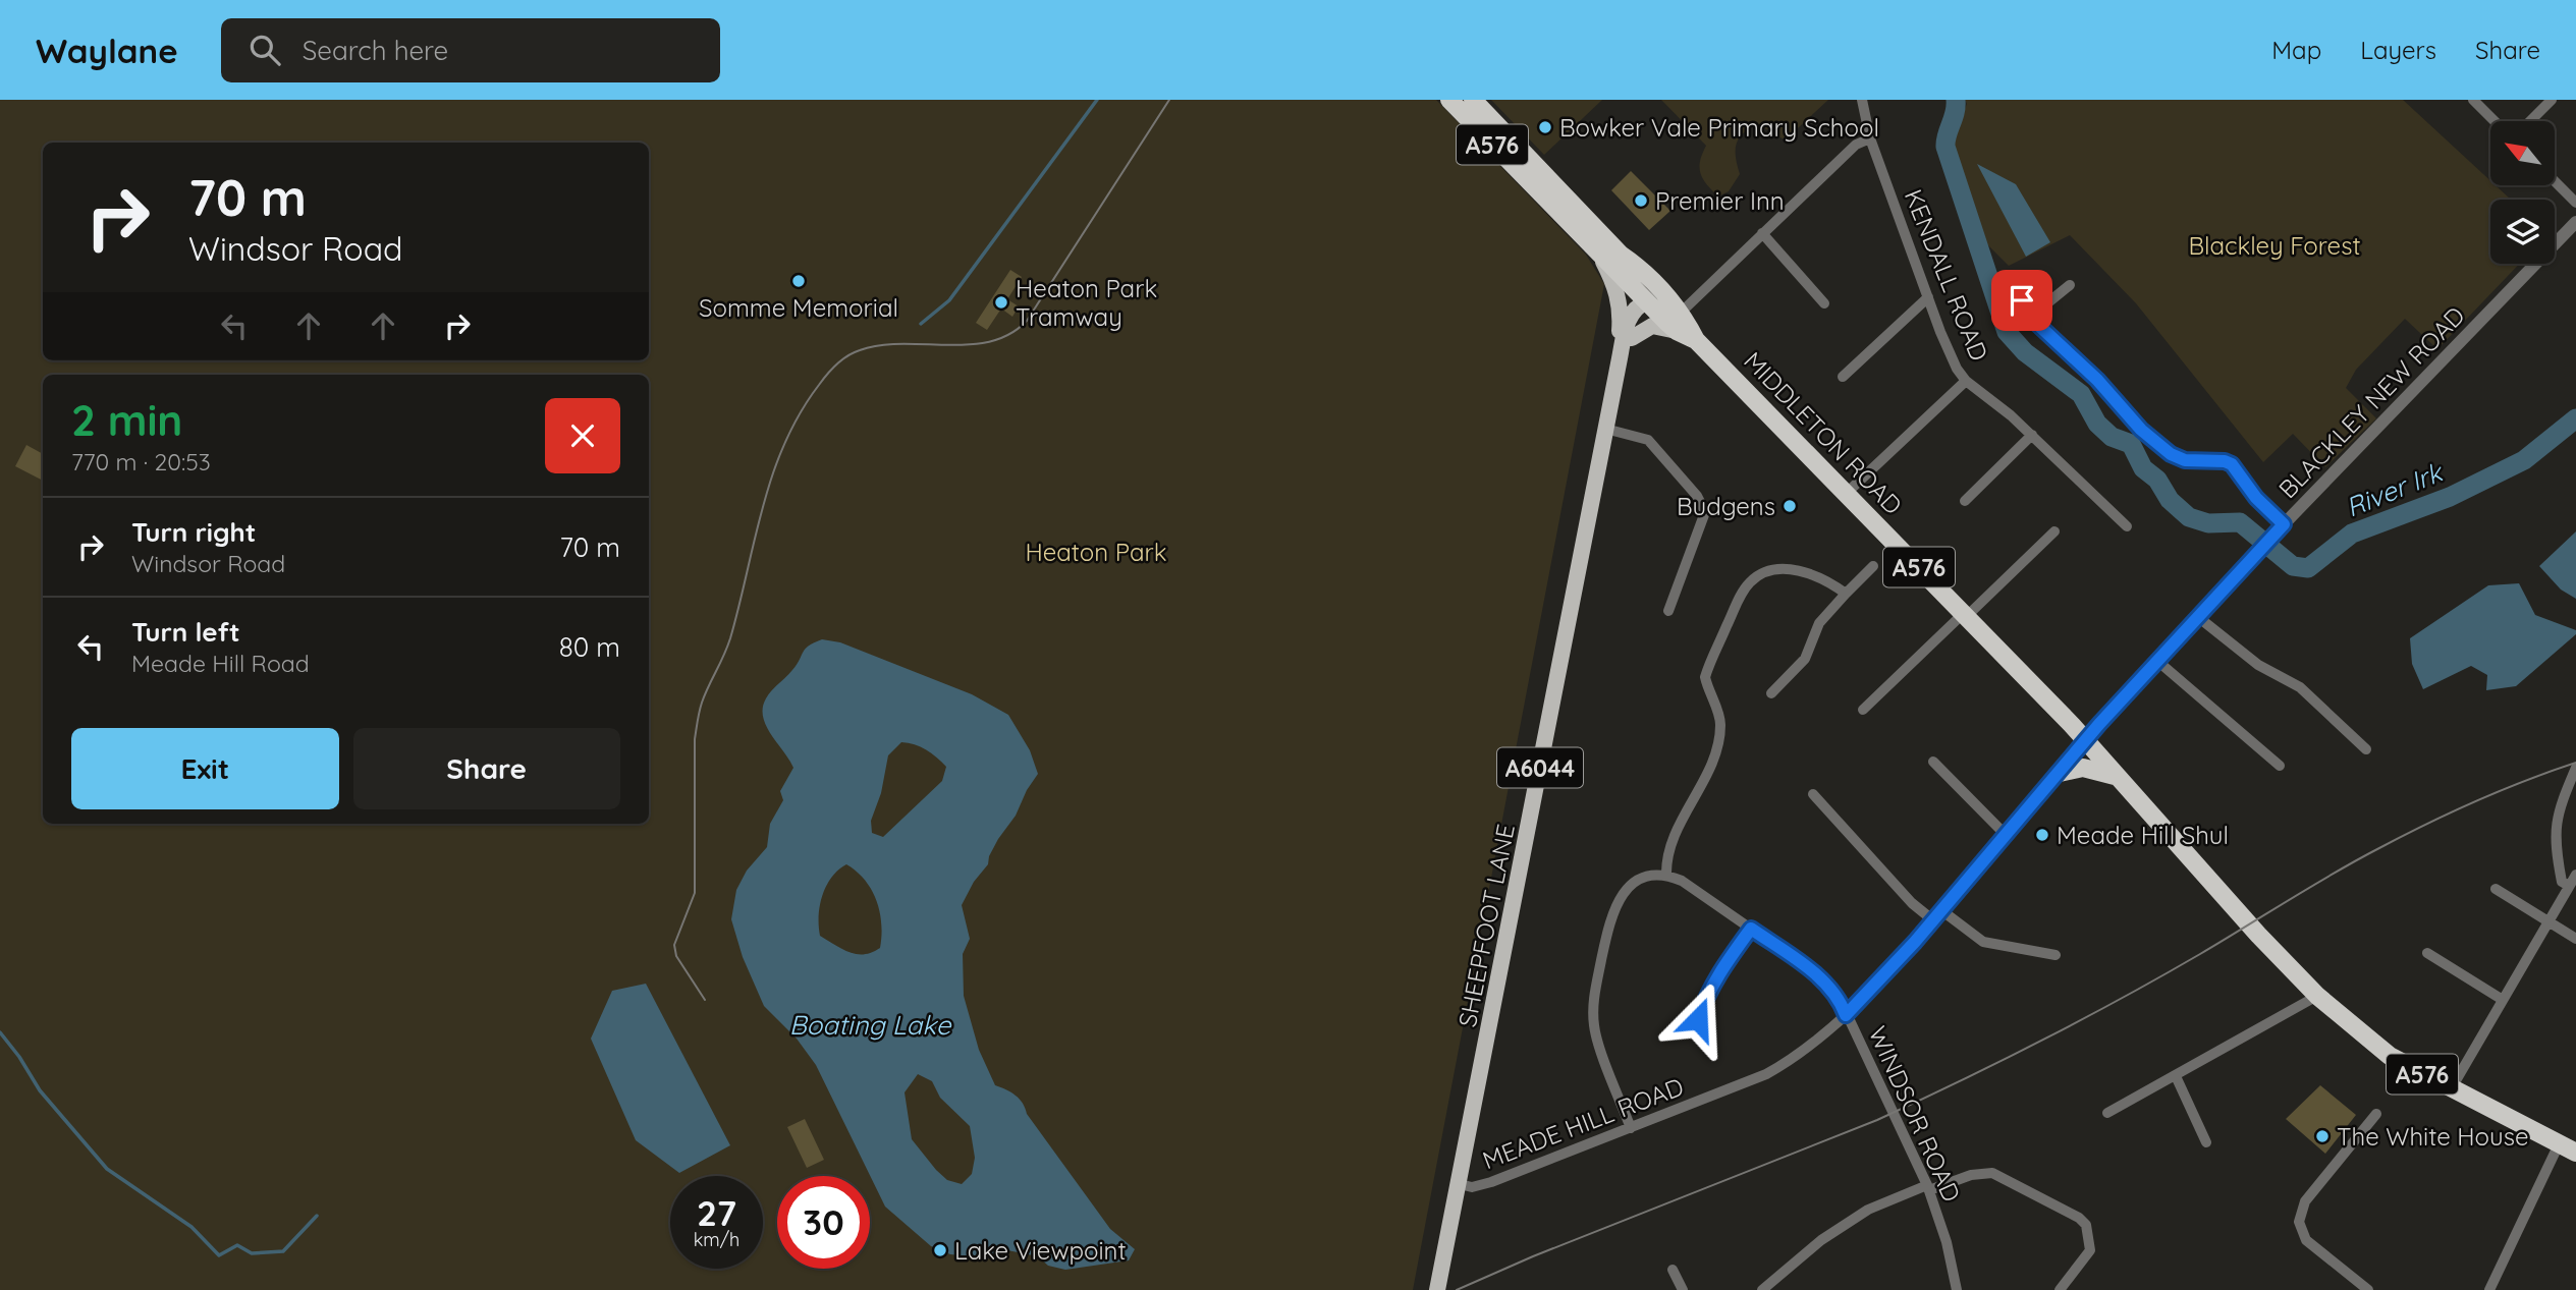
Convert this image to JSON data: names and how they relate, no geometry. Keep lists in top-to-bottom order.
{
  "streets": {
    "highway": ["A576", "MIDDLETON ROAD"],
    "main road": ["A6044", "SHEEPFOOT LANE"],
    "street": [
      "KENDALL ROAD",
      "BLACKLEY NEW ROAD",
      "WINDSOR ROAD",
      "MEADE HILL ROAD"
    ]
  },
  "crossings": [
    ["A576", "MIDDLETON ROAD"],
    ["A576", "SHEEPFOOT LANE"],
    ["BLACKLEY NEW ROAD", "MIDDLETON ROAD"],
    ["BLACKLEY NEW ROAD", "MEADE HILL ROAD"],
    ["MIDDLETON ROAD", "SHEEPFOOT LANE"],
    ["MIDDLETON ROAD", "MEADE HILL ROAD"],
    ["SHEEPFOOT LANE", "MEADE HILL ROAD"],
    ["WINDSOR ROAD", "MEADE HILL ROAD"]
  ],
  "water": ["River Irk", "Boating Lake"],
  "parks": ["Blackley Forest", "Heaton Park"],
  "places": [
    "Bowker Vale Primary School",
    "Premier Inn",
    "Somme Memorial",
    "Heaton Park Tramway",
    "Budgens",
    "Meade Hill Shul",
    "The White House",
    "Lake Viewpoint"
  ],
  "north": "top left",
  "page": {
    "header": "Waylane",
    "search": "Search here",
    "nav": ["Map", "Layers", "Share"],
    "turn": ["70 m", "Windsor Road"],
    "heading": ["2 min", "770 m · 20:53"],
    "list": [
      {
        "name": "Turn right",
        "note": "Windsor Road",
        "value": "70 m"
      },
      {
        "name": "Turn left",
        "note": "Meade Hill Road",
        "value": "80 m"
      }
    ],
    "buttons": ["Exit", "Share"],
    "speed": "27 km/h",
    "limit": "30"
  }
}
